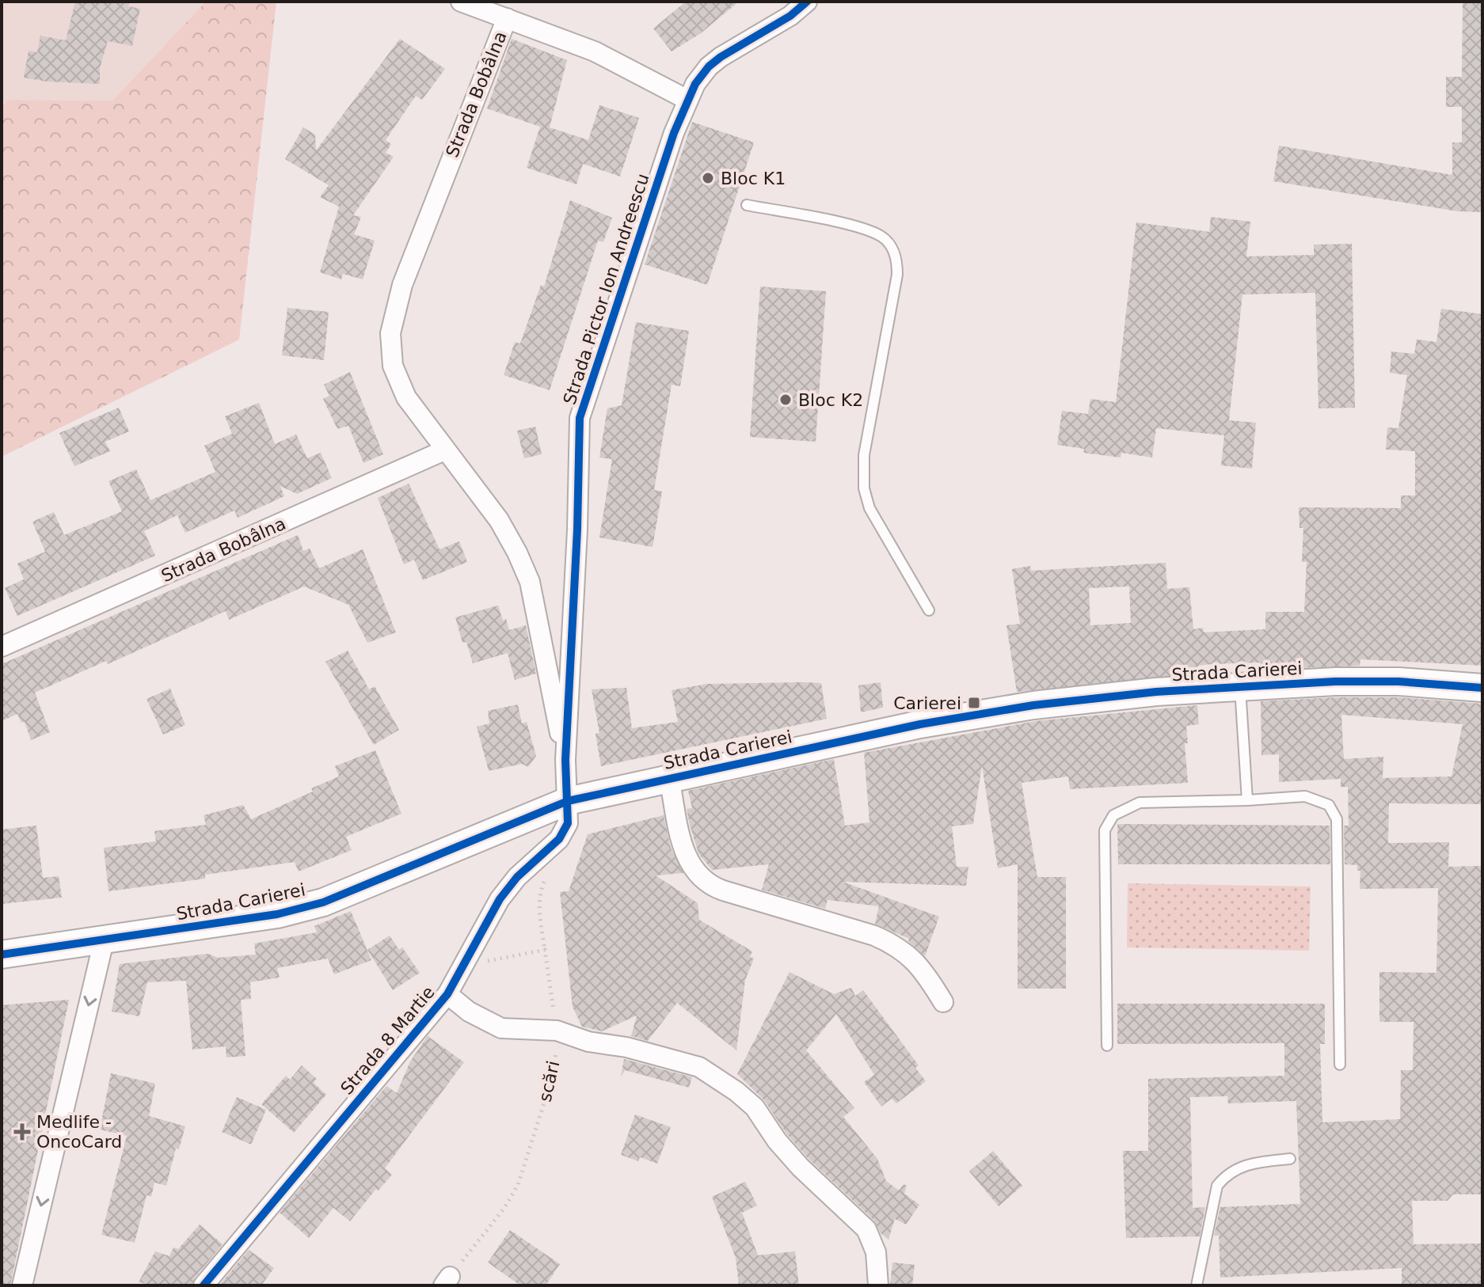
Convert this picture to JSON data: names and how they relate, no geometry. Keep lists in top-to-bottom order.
{
  "streets": {
    "street": [
      "Strada Bobâlna",
      "Strada Pictor Ion Andreescu",
      "Strada Carierei",
      "Strada 8 Martie"
    ],
    "path": ["scări"]
  },
  "crossings": [
    ["Strada Bobâlna", "Strada Pictor Ion Andreescu"],
    ["Strada Pictor Ion Andreescu", "Strada Carierei"],
    ["Strada Pictor Ion Andreescu", "Strada 8 Martie"],
    ["Strada Carierei", "Strada 8 Martie"],
    ["Strada 8 Martie", "scări"]
  ],
  "places": {
    "other": ["Bloc K1", "Bloc K2"],
    "transit": ["Carierei"],
    "health": ["Medlife - OncoCard"]
  }
}
